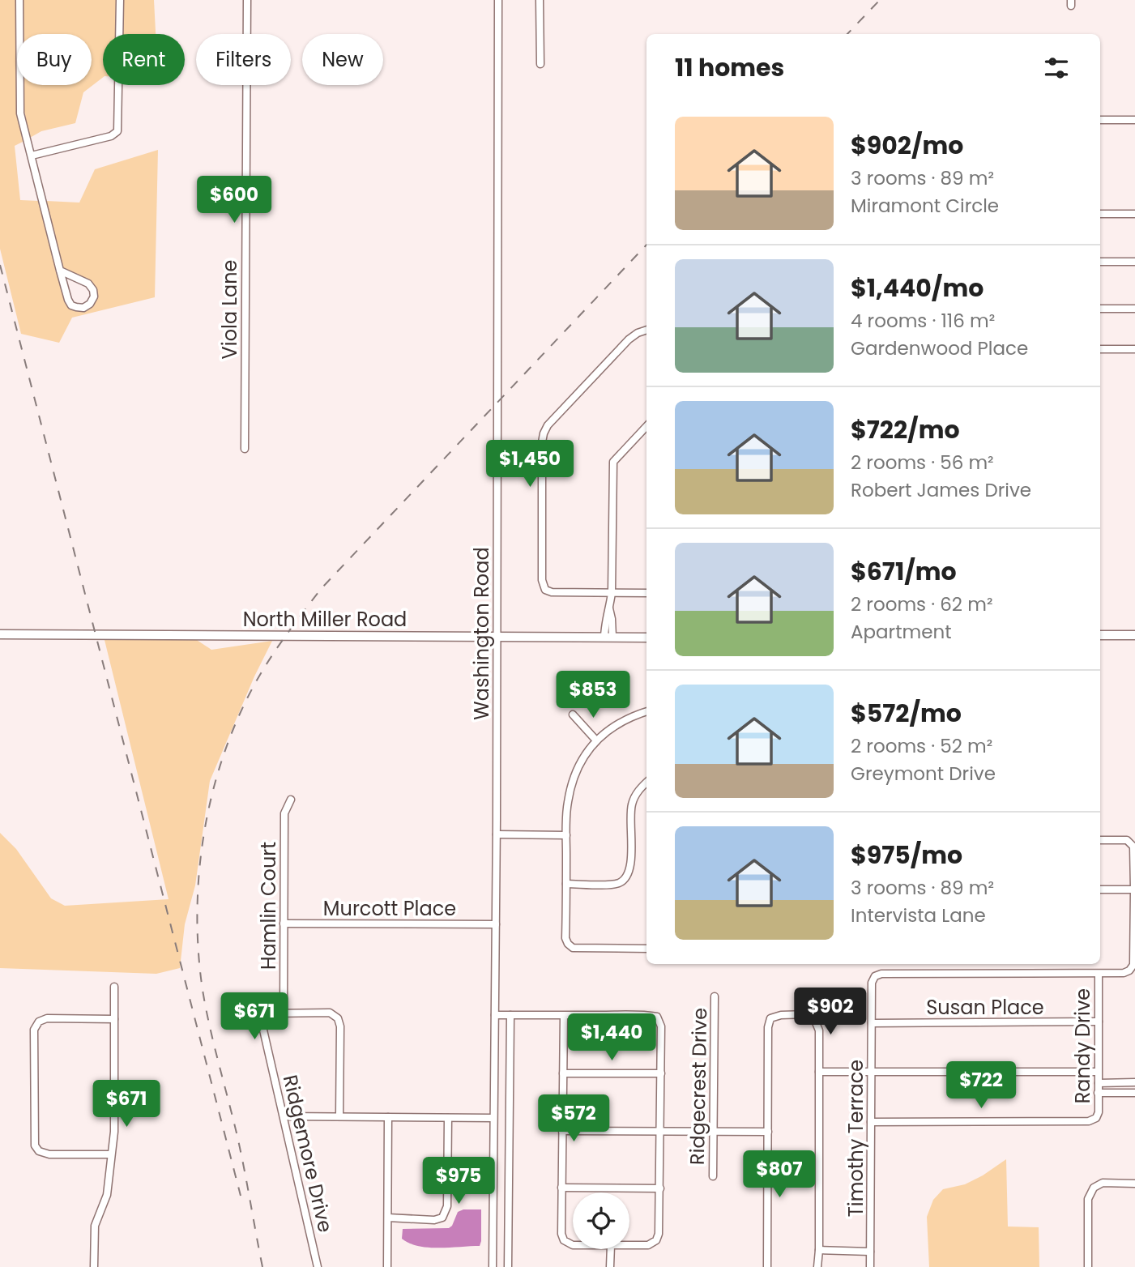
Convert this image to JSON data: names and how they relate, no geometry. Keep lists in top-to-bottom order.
{
  "streets": {
    "street": [
      "Viola Lane",
      "North Miller Road",
      "Washington Road",
      "Hamlin Court",
      "Murcott Place",
      "Susan Place",
      "Randy Drive",
      "Ridgecrest Drive",
      "Timothy Terrace",
      "Ridgemore Drive"
    ]
  },
  "crossings": [
    ["North Miller Road", "Washington Road"],
    ["Washington Road", "Murcott Place"],
    ["Hamlin Court", "Murcott Place"],
    ["Hamlin Court", "Ridgemore Drive"],
    ["Susan Place", "Randy Drive"],
    ["Susan Place", "Timothy Terrace"],
    ["Randy Drive", "Timothy Terrace"]
  ],
  "page": {
    "chip": [
      "Buy",
      "Rent",
      "Filters",
      "New"
    ],
    "heading": "11 homes",
    "list": [
      {
        "name": "$902/mo",
        "note": "3 rooms · 89 m² · Miramont Circle"
      },
      {
        "name": "$1,440/mo",
        "note": "4 rooms · 116 m² · Gardenwood Place"
      },
      {
        "name": "$722/mo",
        "note": "2 rooms · 56 m² · Robert James Drive"
      },
      {
        "name": "$671/mo",
        "note": "2 rooms · 62 m² · Apartment"
      },
      {
        "name": "$572/mo",
        "note": "2 rooms · 52 m² · Greymont Drive"
      },
      {
        "name": "$975/mo",
        "note": "3 rooms · 89 m² · Intervista Lane"
      }
    ],
    "price": [
      "$600",
      "$1,450",
      "$853",
      "$902",
      "$671",
      "$1,440",
      "$722",
      "$671",
      "$572",
      "$807",
      "$975"
    ]
  }
}
